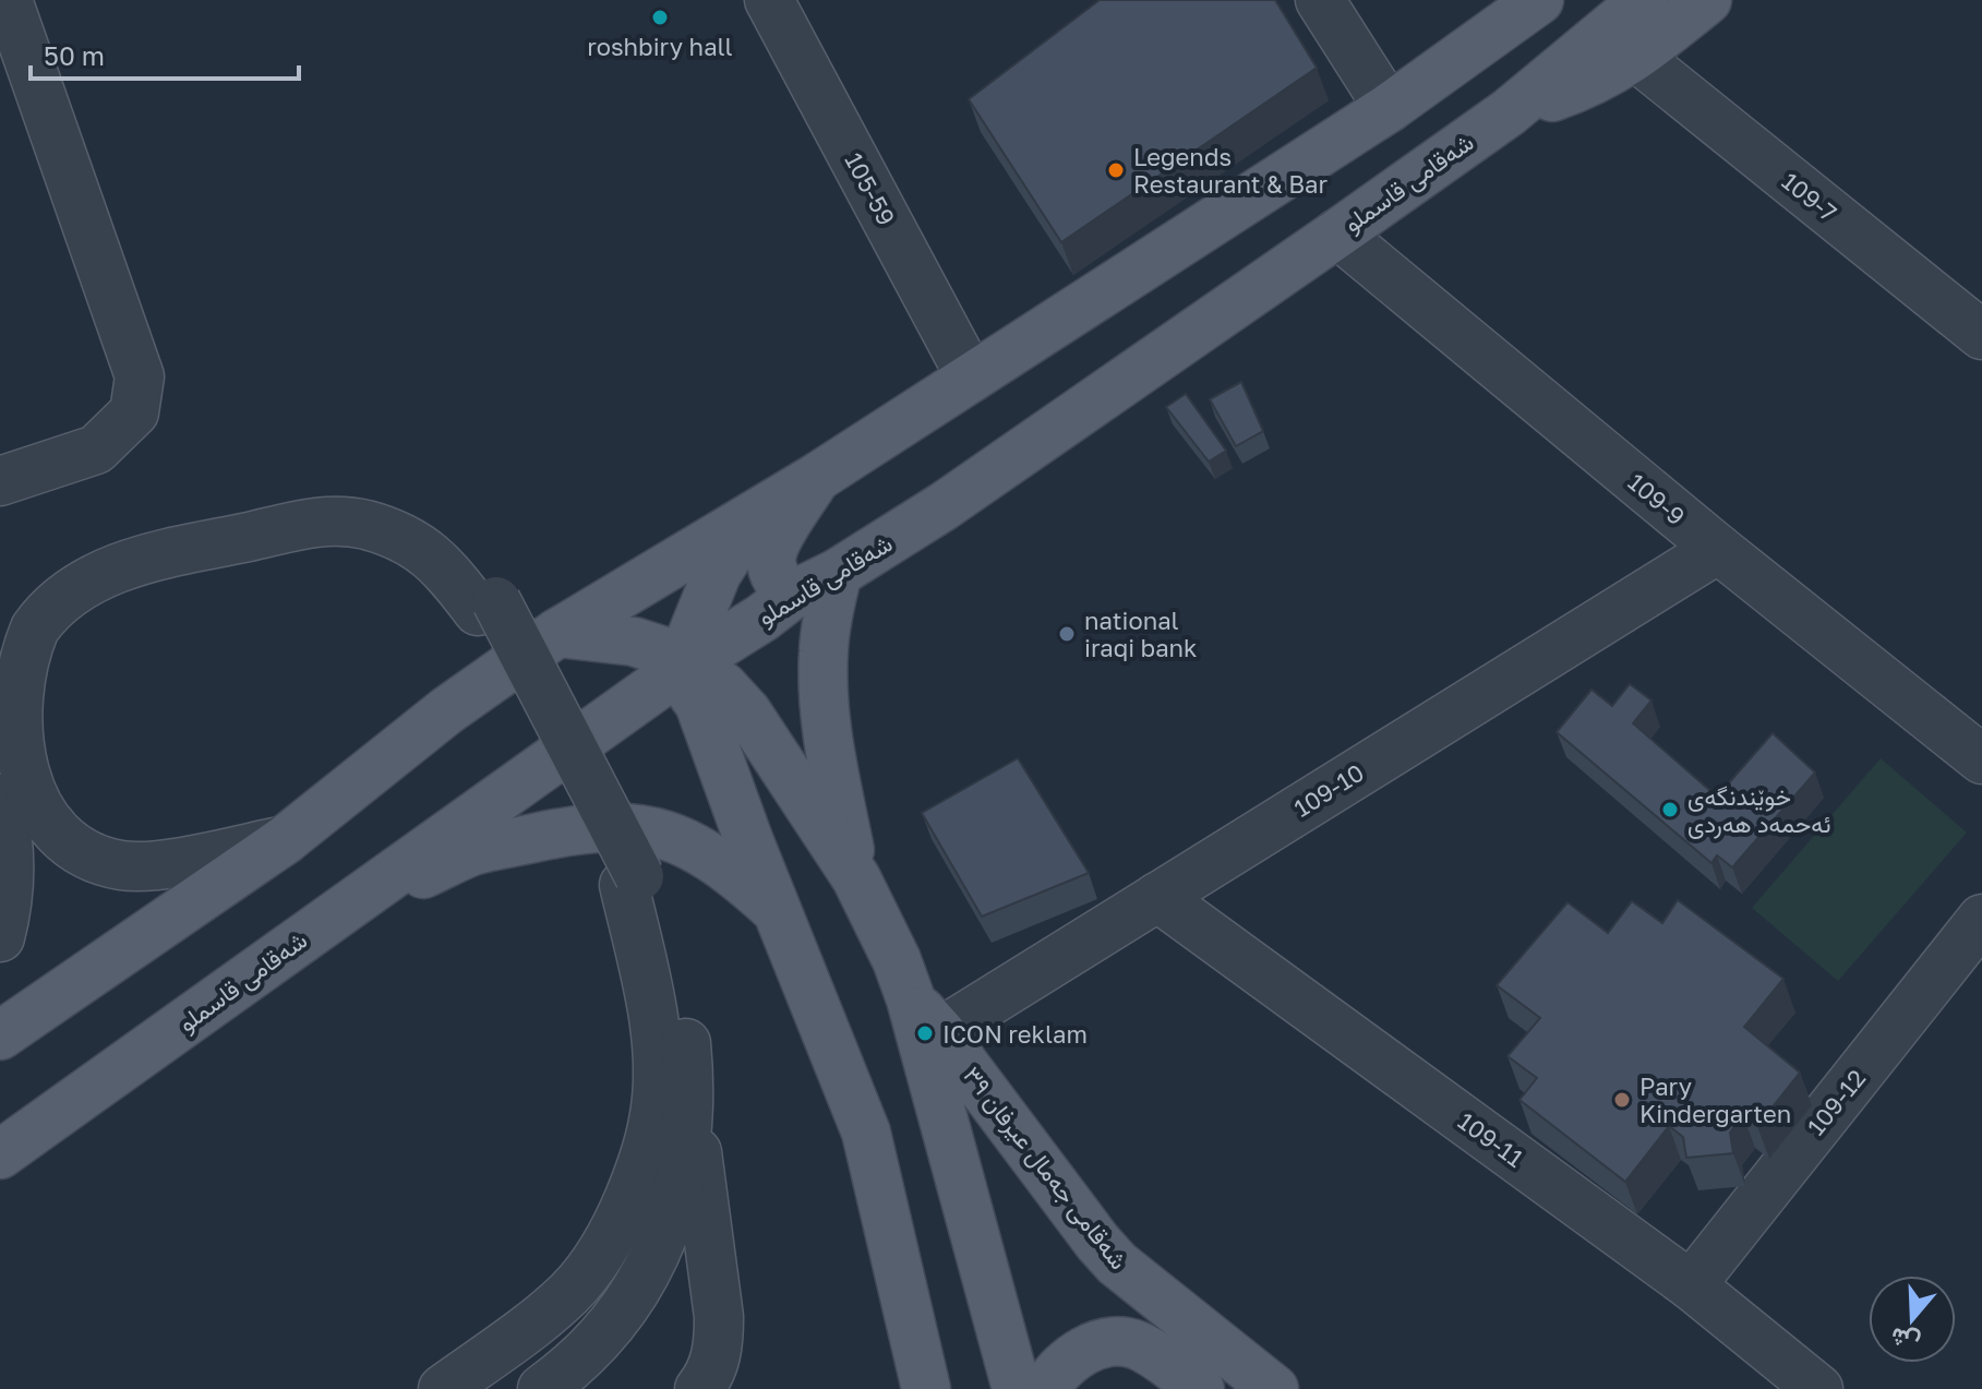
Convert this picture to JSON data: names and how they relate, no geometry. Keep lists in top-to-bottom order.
{
  "streets": {
    "main road": ["شەقامی قاسملو", "شەقامی جەمال عیرفان ٣٩"],
    "street": [
      "105-59",
      "109-7",
      "109-9",
      "109-10",
      "109-12",
      "109-11"
    ]
  },
  "crossings": [
    ["شەقامی قاسملو", "109-9"],
    ["109-9", "109-10"],
    ["109-10", "109-11"],
    ["109-10", "شەقامی جەمال عیرفان ٣٩"],
    ["109-12", "109-11"]
  ],
  "places": [
    "roshbiry hall",
    "Legends Restaurant & Bar",
    "national iraqi bank",
    "خوێندنگەی ئەحمەد هەردی",
    "ICON reklam",
    "Pary Kindergarten"
  ],
  "scale_bar": "50 m",
  "north": "bottom"
}
